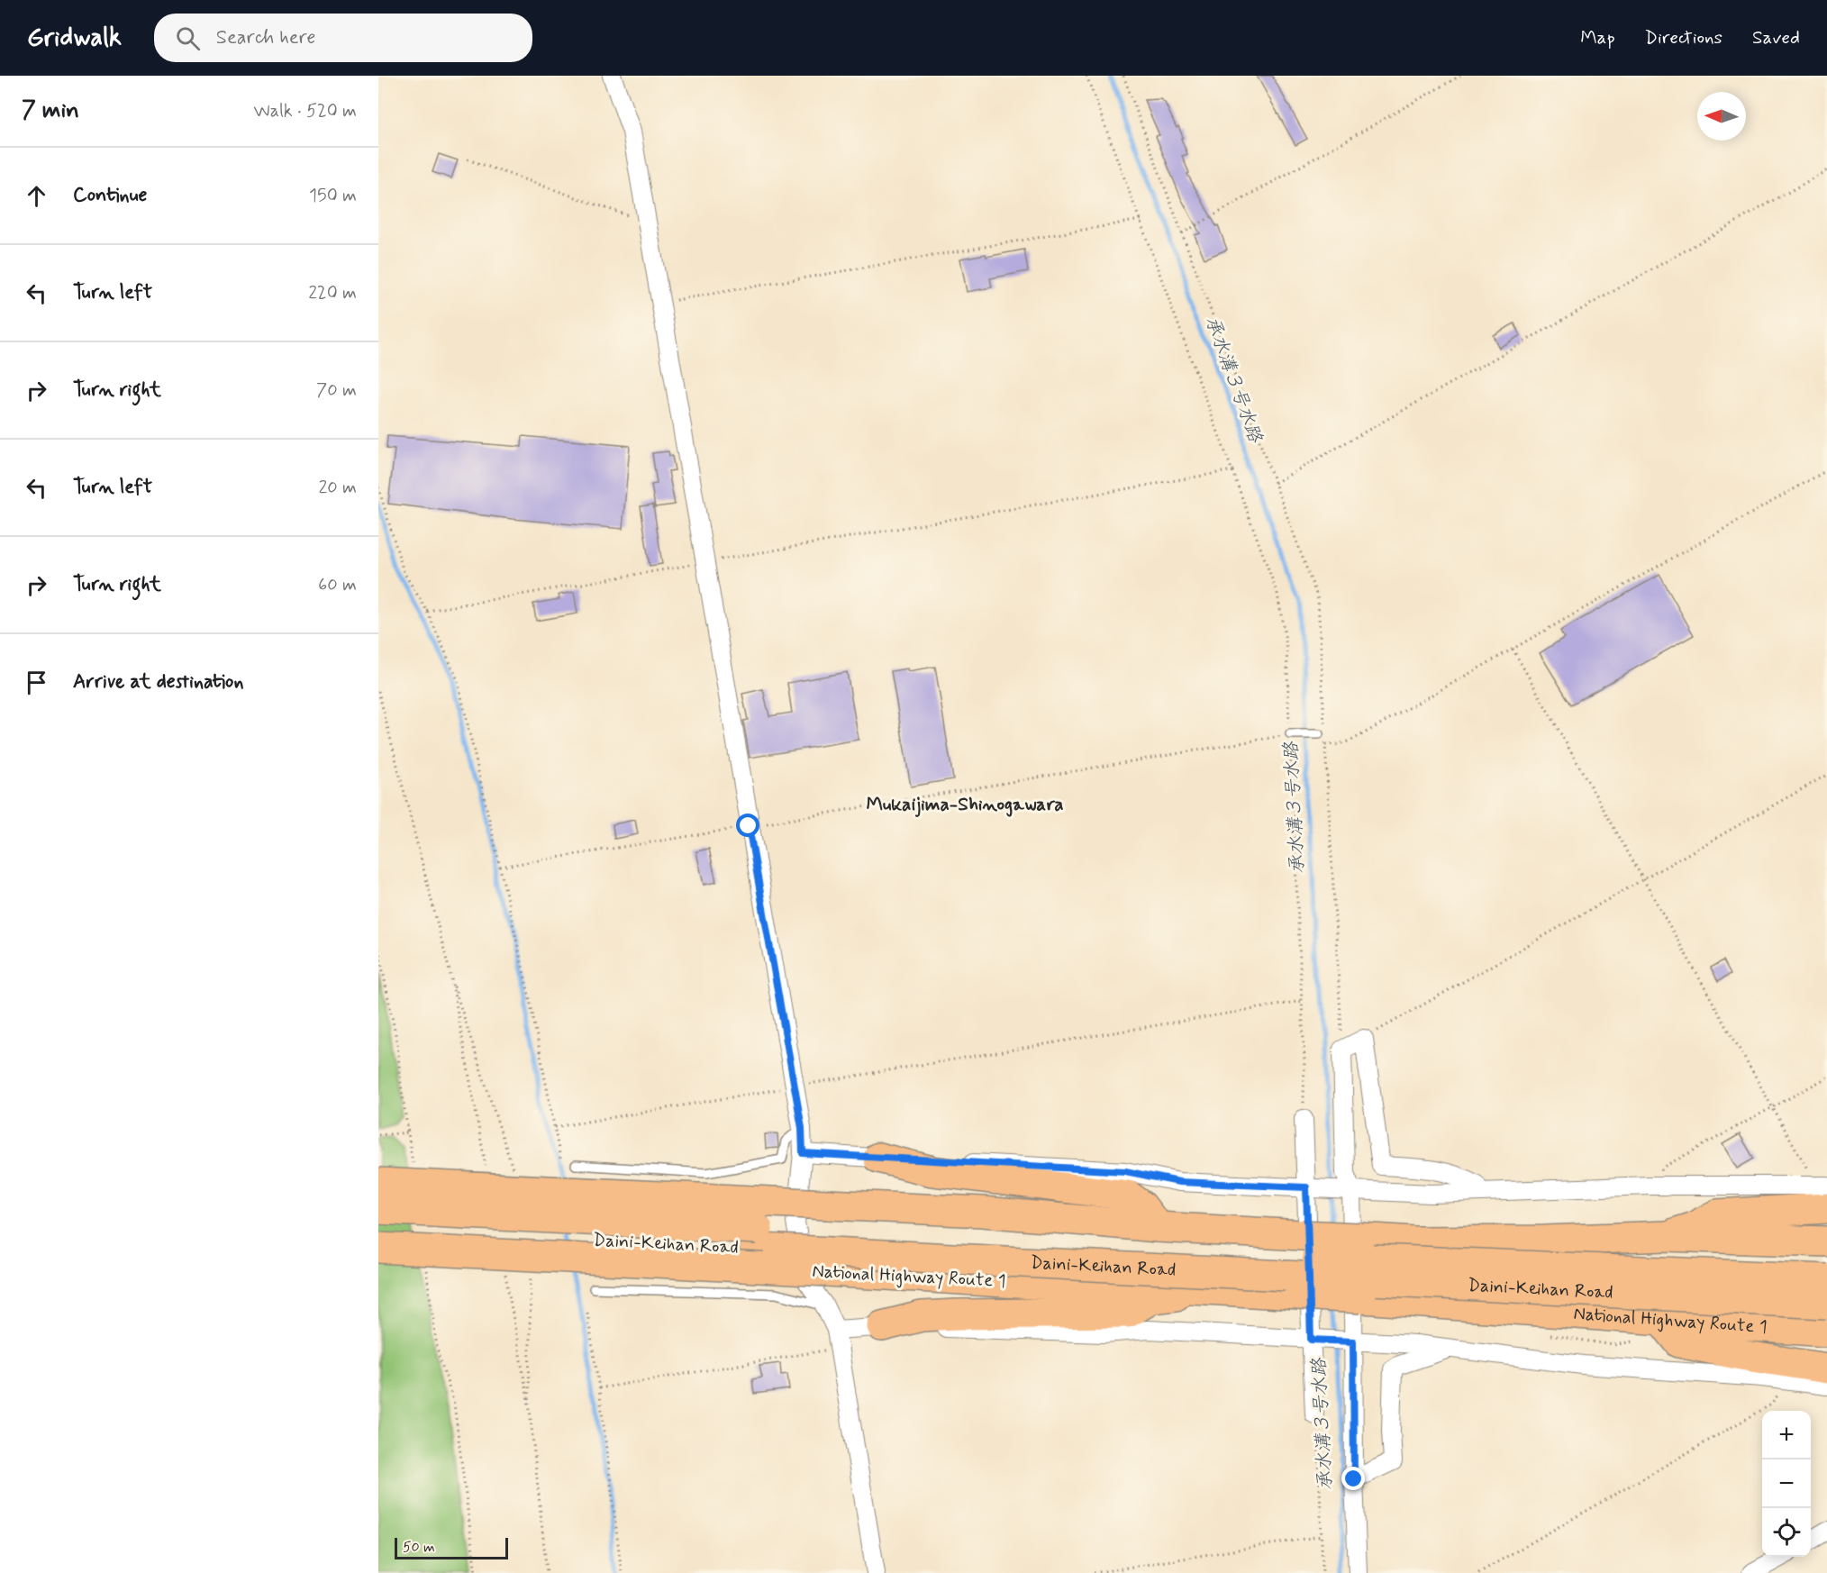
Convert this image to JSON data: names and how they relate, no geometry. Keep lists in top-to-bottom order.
{
  "streets": {
    "highway": ["Daini-Keihan Road", "National Highway Route 1"]
  },
  "districts": ["Mukaijima-Shinogawara"],
  "water": ["承水溝３号水路"],
  "scale_bar": "50 m",
  "north": "left",
  "page": {
    "header": "Gridwalk",
    "search": "Search here",
    "nav": ["Map", "Directions", "Saved"],
    "heading": ["7 min", "Walk · 520 m"],
    "list": [
      ["Continue", "150 m"],
      ["Turn left", "220 m"],
      ["Turn right", "70 m"],
      ["Turn left", "20 m"],
      ["Turn right", "60 m"],
      "Arrive at destination"
    ],
    "map_buttons": ["+", "−"],
    "scale": "50 m"
  }
}
